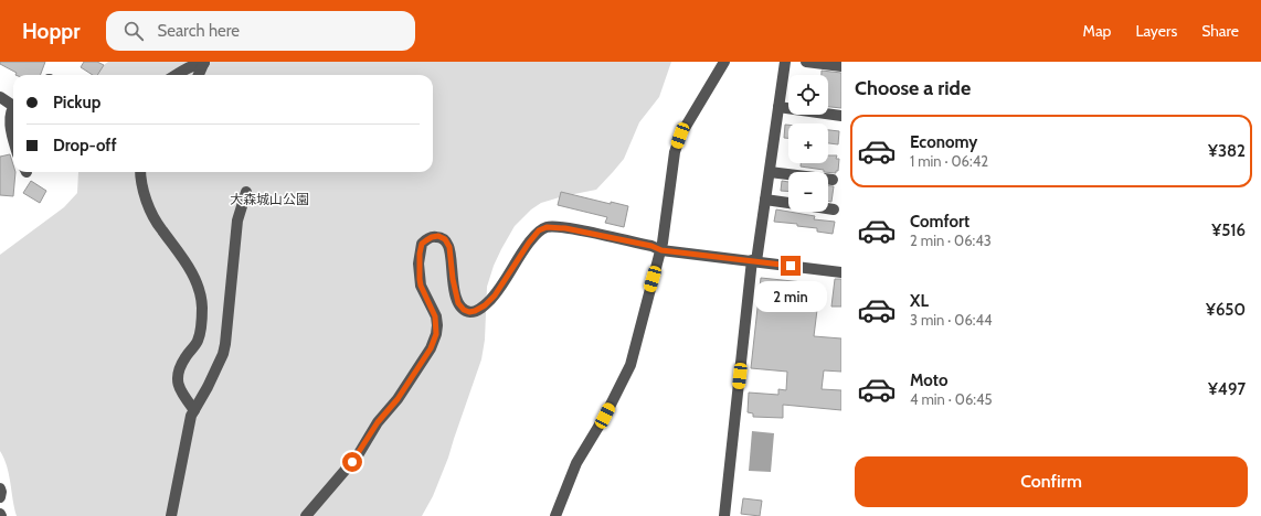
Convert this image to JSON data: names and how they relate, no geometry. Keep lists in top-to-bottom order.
{
  "parks": ["大森城山公園"],
  "page": {
    "header": "Hoppr",
    "search": "Search here",
    "nav": ["Map", "Layers", "Share"],
    "heading": "Choose a ride",
    "map_buttons": ["+", "−"],
    "banner": ["Pickup", "Drop-off"],
    "list": [
      {
        "name": "Economy",
        "note": "1 min · 06:42",
        "value": "¥382"
      },
      {
        "name": "Comfort",
        "note": "2 min · 06:43",
        "value": "¥516"
      },
      {
        "name": "XL",
        "note": "3 min · 06:44",
        "value": "¥650"
      },
      {
        "name": "Moto",
        "note": "4 min · 06:45",
        "value": "¥497"
      }
    ],
    "bubble": "2 min",
    "buttons": "Confirm"
  }
}
